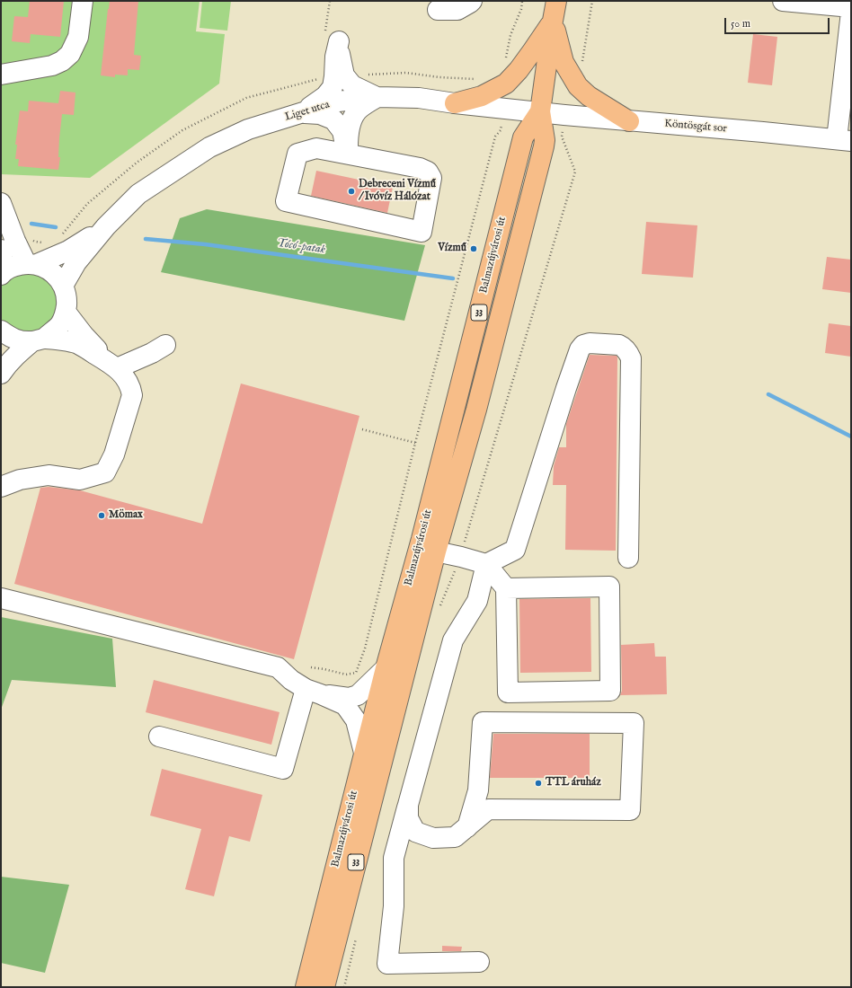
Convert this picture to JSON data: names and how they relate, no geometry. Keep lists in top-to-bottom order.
{
  "streets": {
    "main road": ["Balmazújvárosi út", "33"],
    "street": ["Liget utca", "Köntösgát sor"]
  },
  "crossings": [
    ["Liget utca", "Köntösgát sor"],
    ["Liget utca", "Balmazújvárosi út"],
    ["Köntösgát sor", "Balmazújvárosi út"]
  ],
  "water": ["Tócó-patak"],
  "places": [
    "Debreceni Vízmű / Ivóvíz Hálózat",
    "Vízmű",
    "Mömax",
    "TTL áruház"
  ],
  "scale_bar": "50 m"
}
